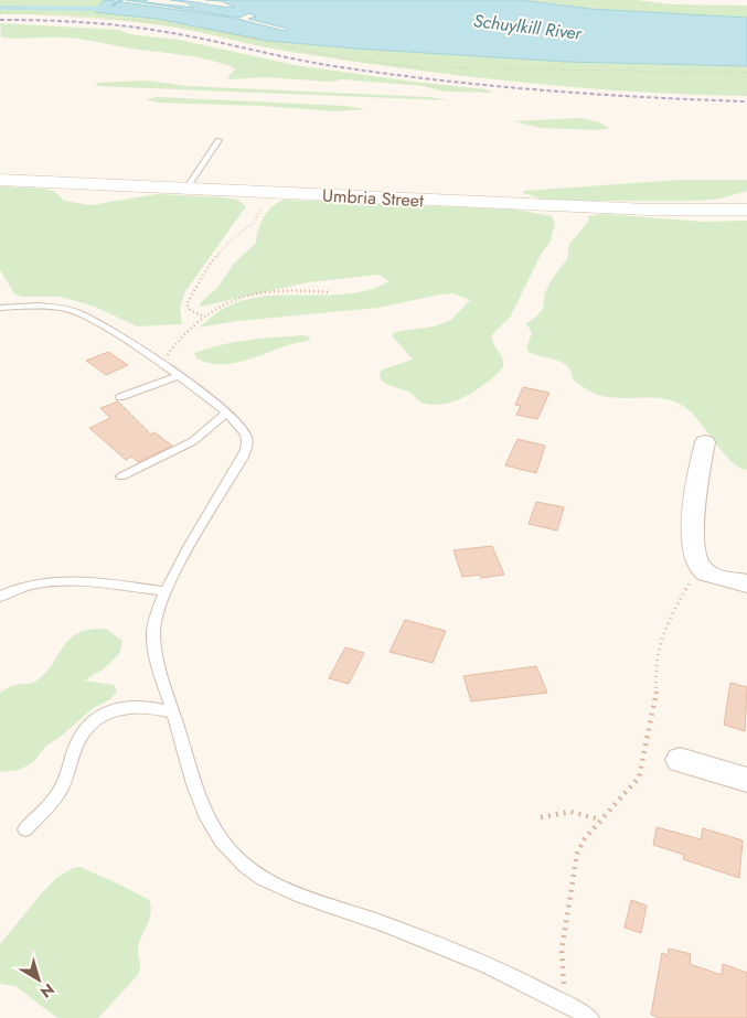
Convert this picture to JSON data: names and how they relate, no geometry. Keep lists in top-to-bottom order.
{
  "streets": {
    "main road": ["Umbria Street"]
  },
  "water": ["Schuylkill River"],
  "north": "bottom right"
}
